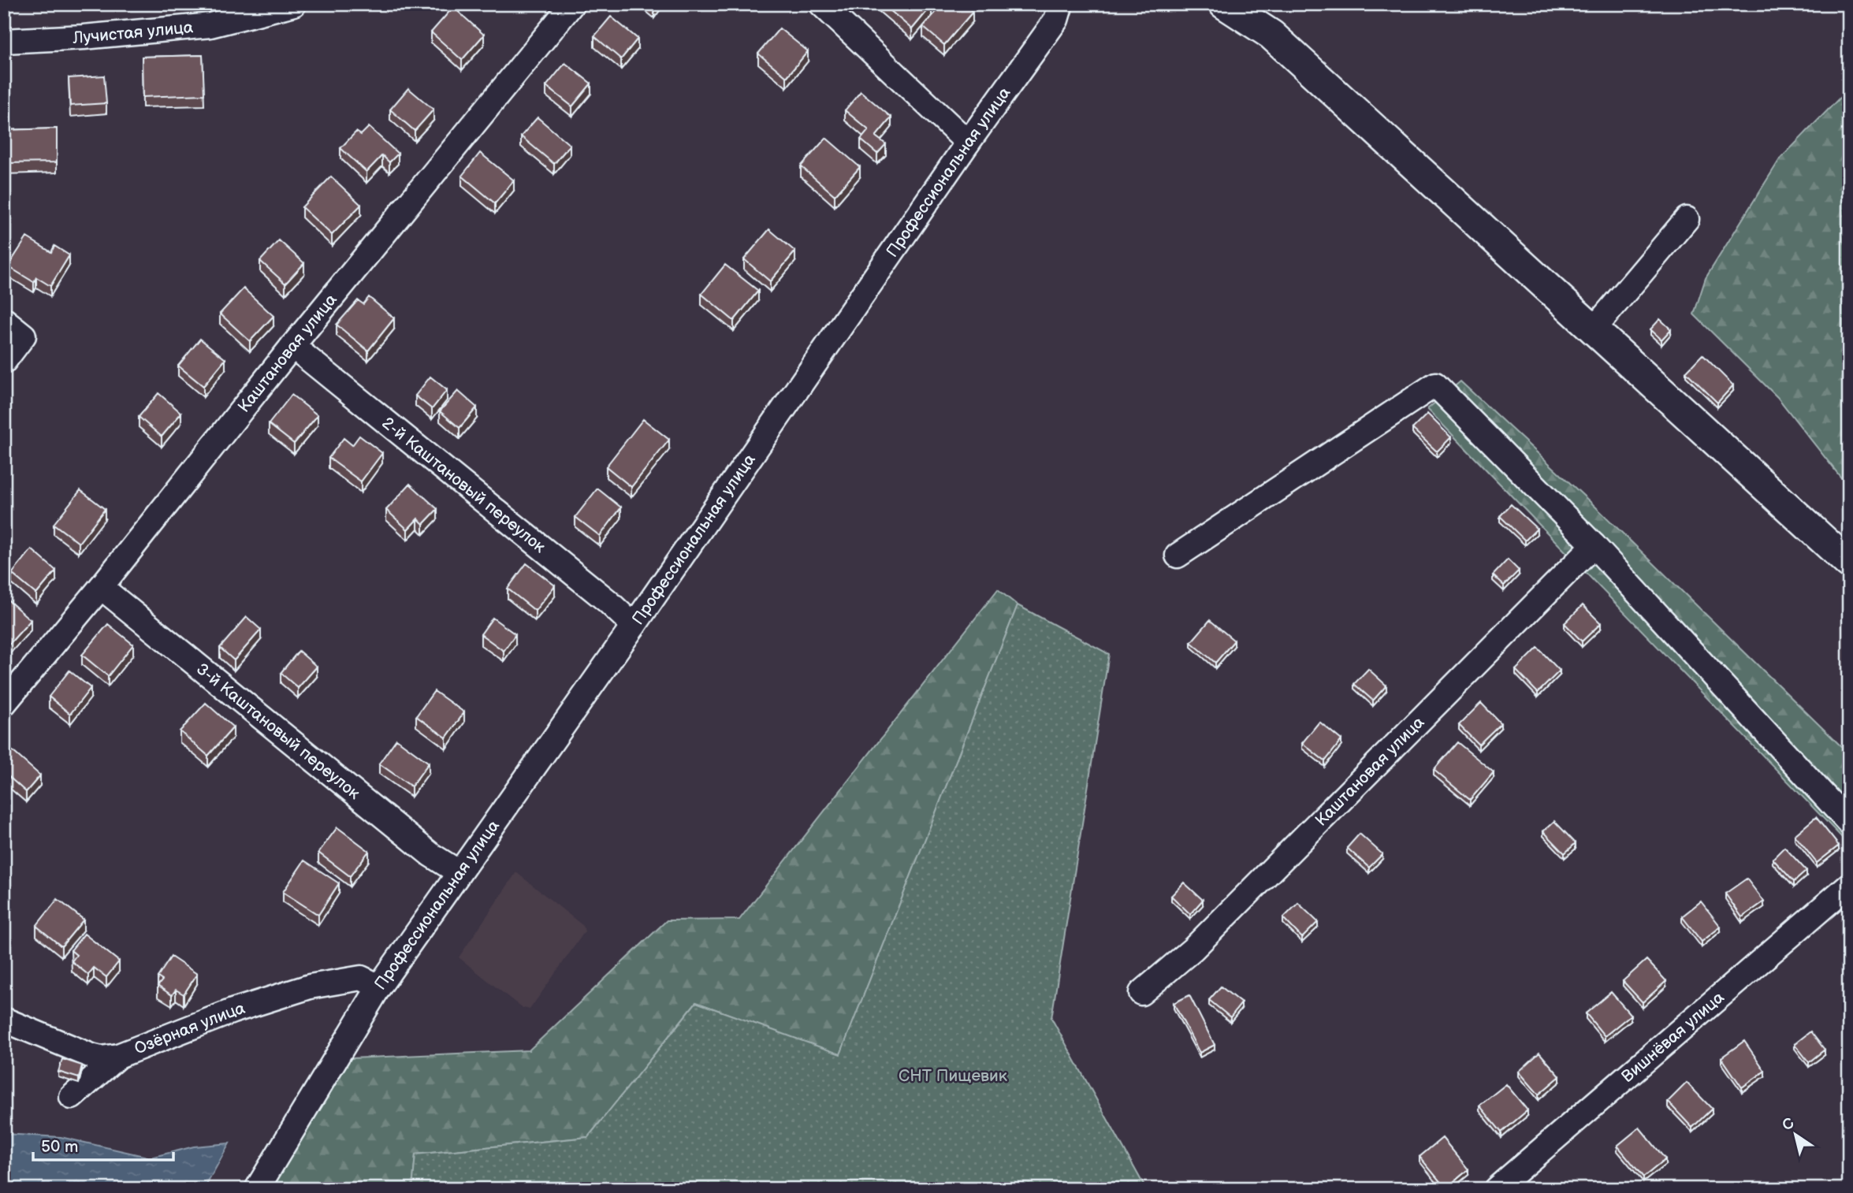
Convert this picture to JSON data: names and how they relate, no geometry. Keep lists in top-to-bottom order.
{
  "streets": {
    "street": [
      "Лучистая улица",
      "Профессиональная улица",
      "Каштановая улица",
      "2-й Каштановый переулок",
      "3-й Каштановый переулок",
      "Озёрная улица",
      "Вишнёвая улица"
    ]
  },
  "crossings": [
    ["Профессиональная улица", "2-й Каштановый переулок"],
    ["Профессиональная улица", "3-й Каштановый переулок"],
    ["Профессиональная улица", "Озёрная улица"],
    ["Каштановая улица", "2-й Каштановый переулок"],
    ["Каштановая улица", "3-й Каштановый переулок"]
  ],
  "parks": ["СНТ Пищевик"],
  "scale_bar": "50 m",
  "north": "top left"
}
